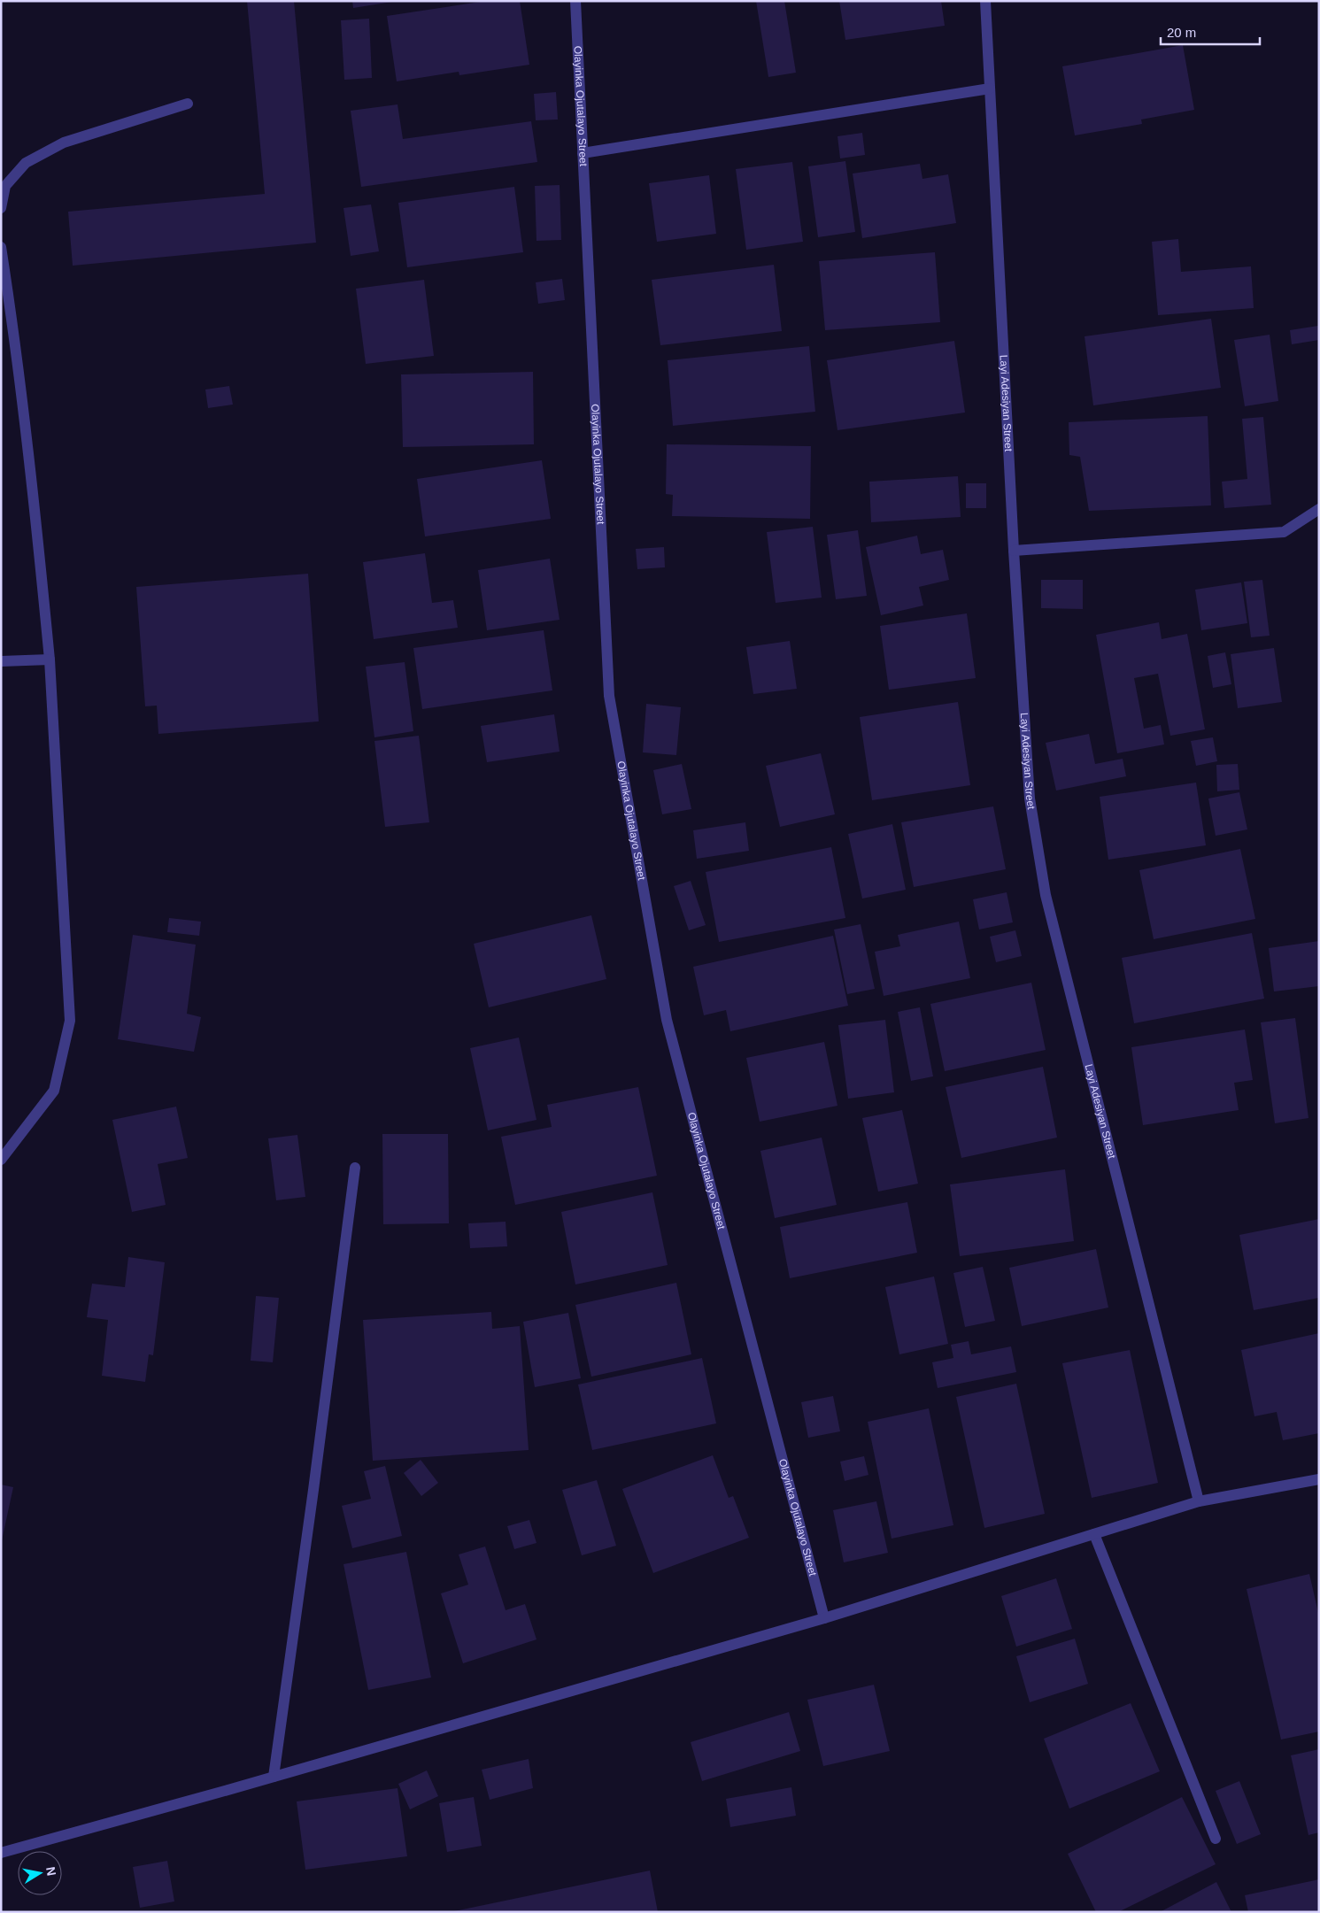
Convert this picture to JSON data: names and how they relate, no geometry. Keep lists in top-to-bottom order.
{
  "streets": {
    "street": ["Olayinka Ojutalayo Street", "Layi Adesiyan Street"]
  },
  "scale_bar": "20 m",
  "north": "right"
}
